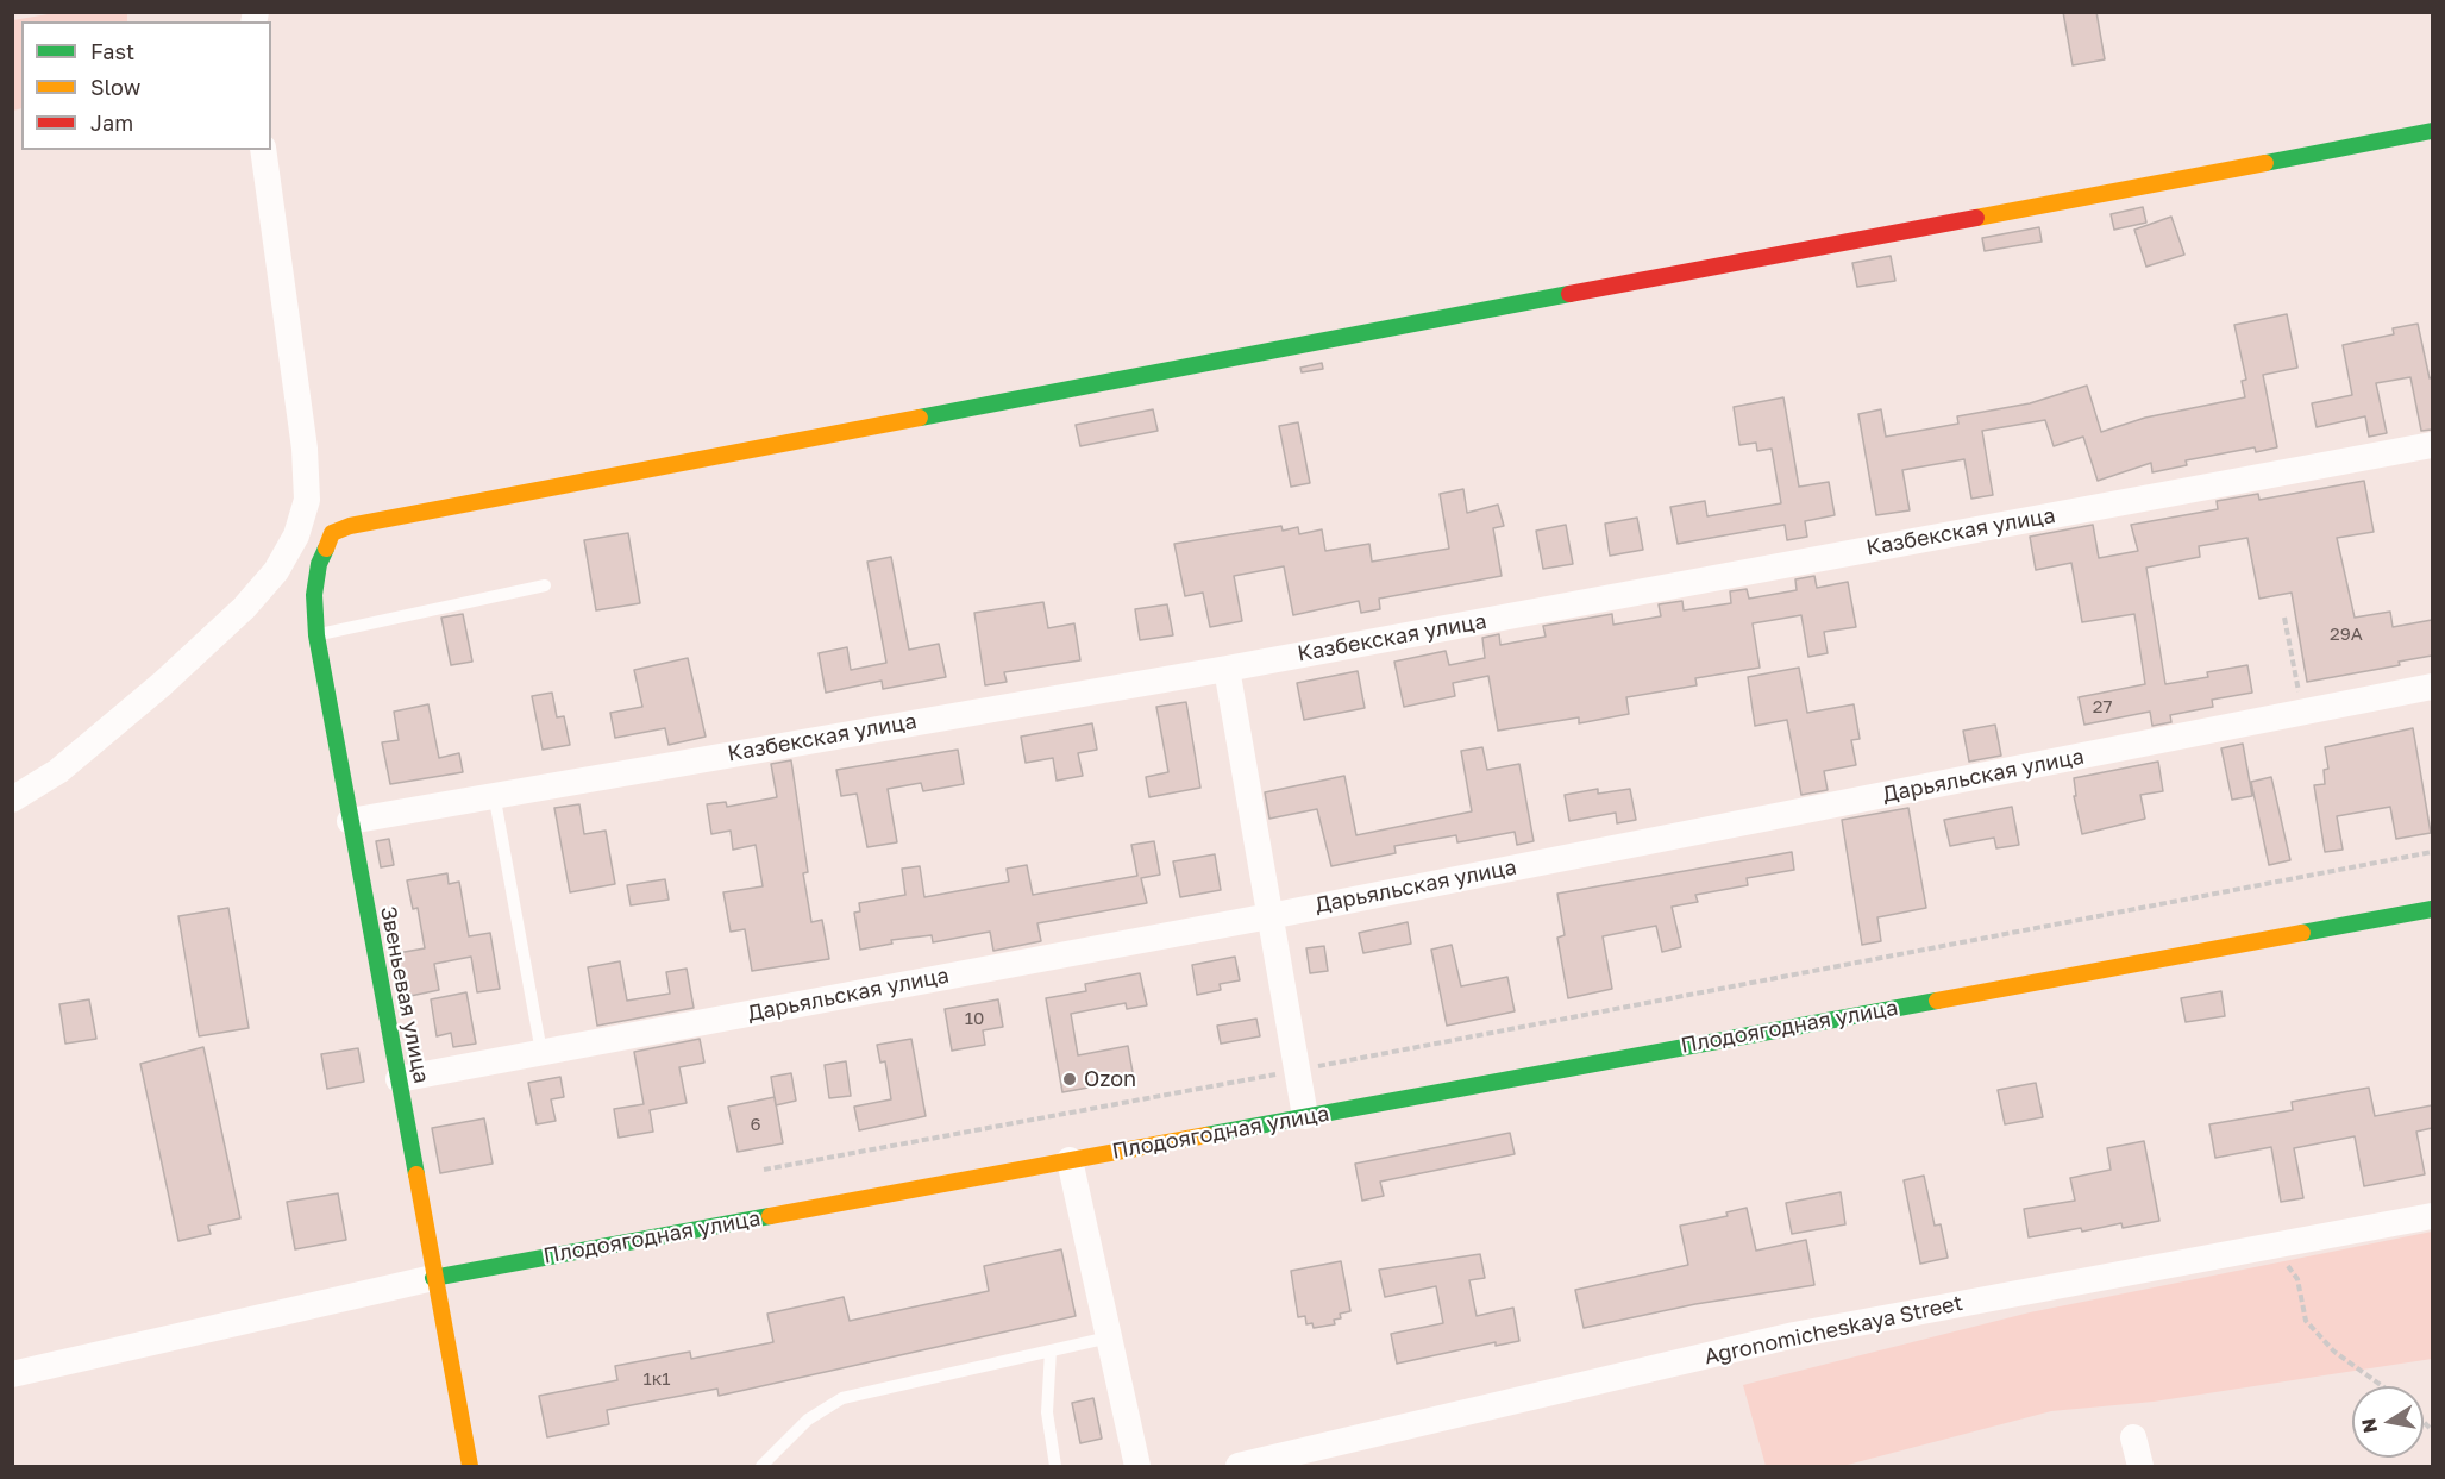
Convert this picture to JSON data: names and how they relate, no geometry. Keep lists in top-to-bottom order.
{
  "streets": {
    "street": [
      "Казбекская улица",
      "Дарьяльская улица",
      "Звеньевая улица",
      "Плодоягодная улица",
      "Agronomicheskaya Street"
    ]
  },
  "crossings": [
    ["Казбекская улица", "Звеньевая улица"],
    ["Дарьяльская улица", "Звеньевая улица"],
    ["Звеньевая улица", "Плодоягодная улица"]
  ],
  "places": ["Ozon"],
  "house_numbers": [
    "29А",
    "27",
    "10",
    "6",
    "1к1"
  ],
  "legend": ["Fast", "Slow", "Jam"],
  "north": "left"
}
